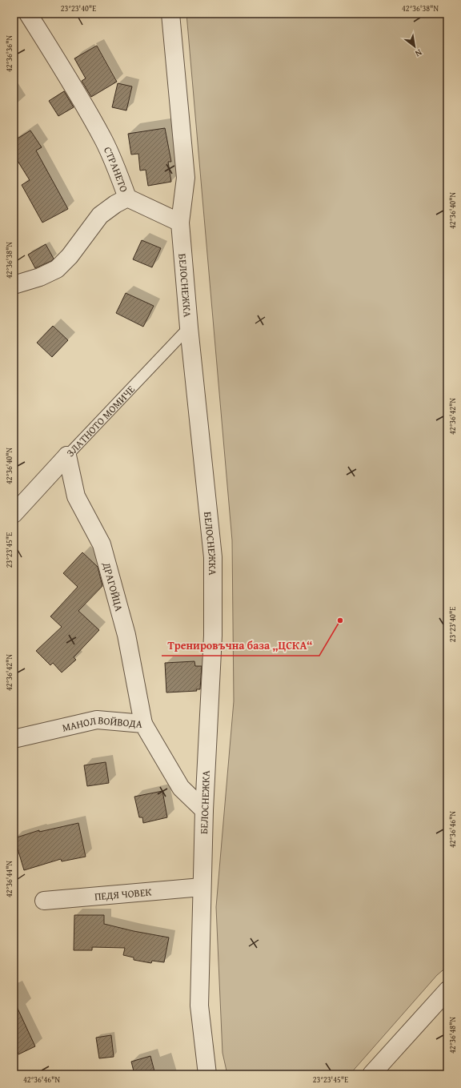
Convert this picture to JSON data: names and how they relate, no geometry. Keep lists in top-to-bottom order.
{
  "streets": {
    "street": [
      "СТРАНЕТО",
      "БЕЛОСНЕЖКА",
      "ЗЛАТНОТО МОМИЧЕ",
      "ДРАГОЙЦА",
      "МАНОЛ ВОЙВОДА",
      "ПЕДЯ ЧОВЕК"
    ]
  },
  "crossings": [
    ["БЕЛОСНЕЖКА", "ЗЛАТНОТО МОМИЧЕ"],
    ["БЕЛОСНЕЖКА", "МАНОЛ ВОЙВОДА"],
    ["БЕЛОСНЕЖКА", "ПЕДЯ ЧОВЕК"],
    ["ЗЛАТНОТО МОМИЧЕ", "ДРАГОЙЦА"],
    ["ДРАГОЙЦА", "МАНОЛ ВОЙВОДА"]
  ],
  "places": ["Тренировъчна база „ЦСКА“"],
  "north": "bottom right",
  "coordinates": [
    "23°23'40\"E",
    "42°36'38\"N",
    "42°36'36\"N",
    "42°36'40\"N",
    "42°36'42\"N",
    "23°23'45\"E",
    "42°36'46\"N",
    "42°36'44\"N",
    "42°36'48\"N"
  ]
}
